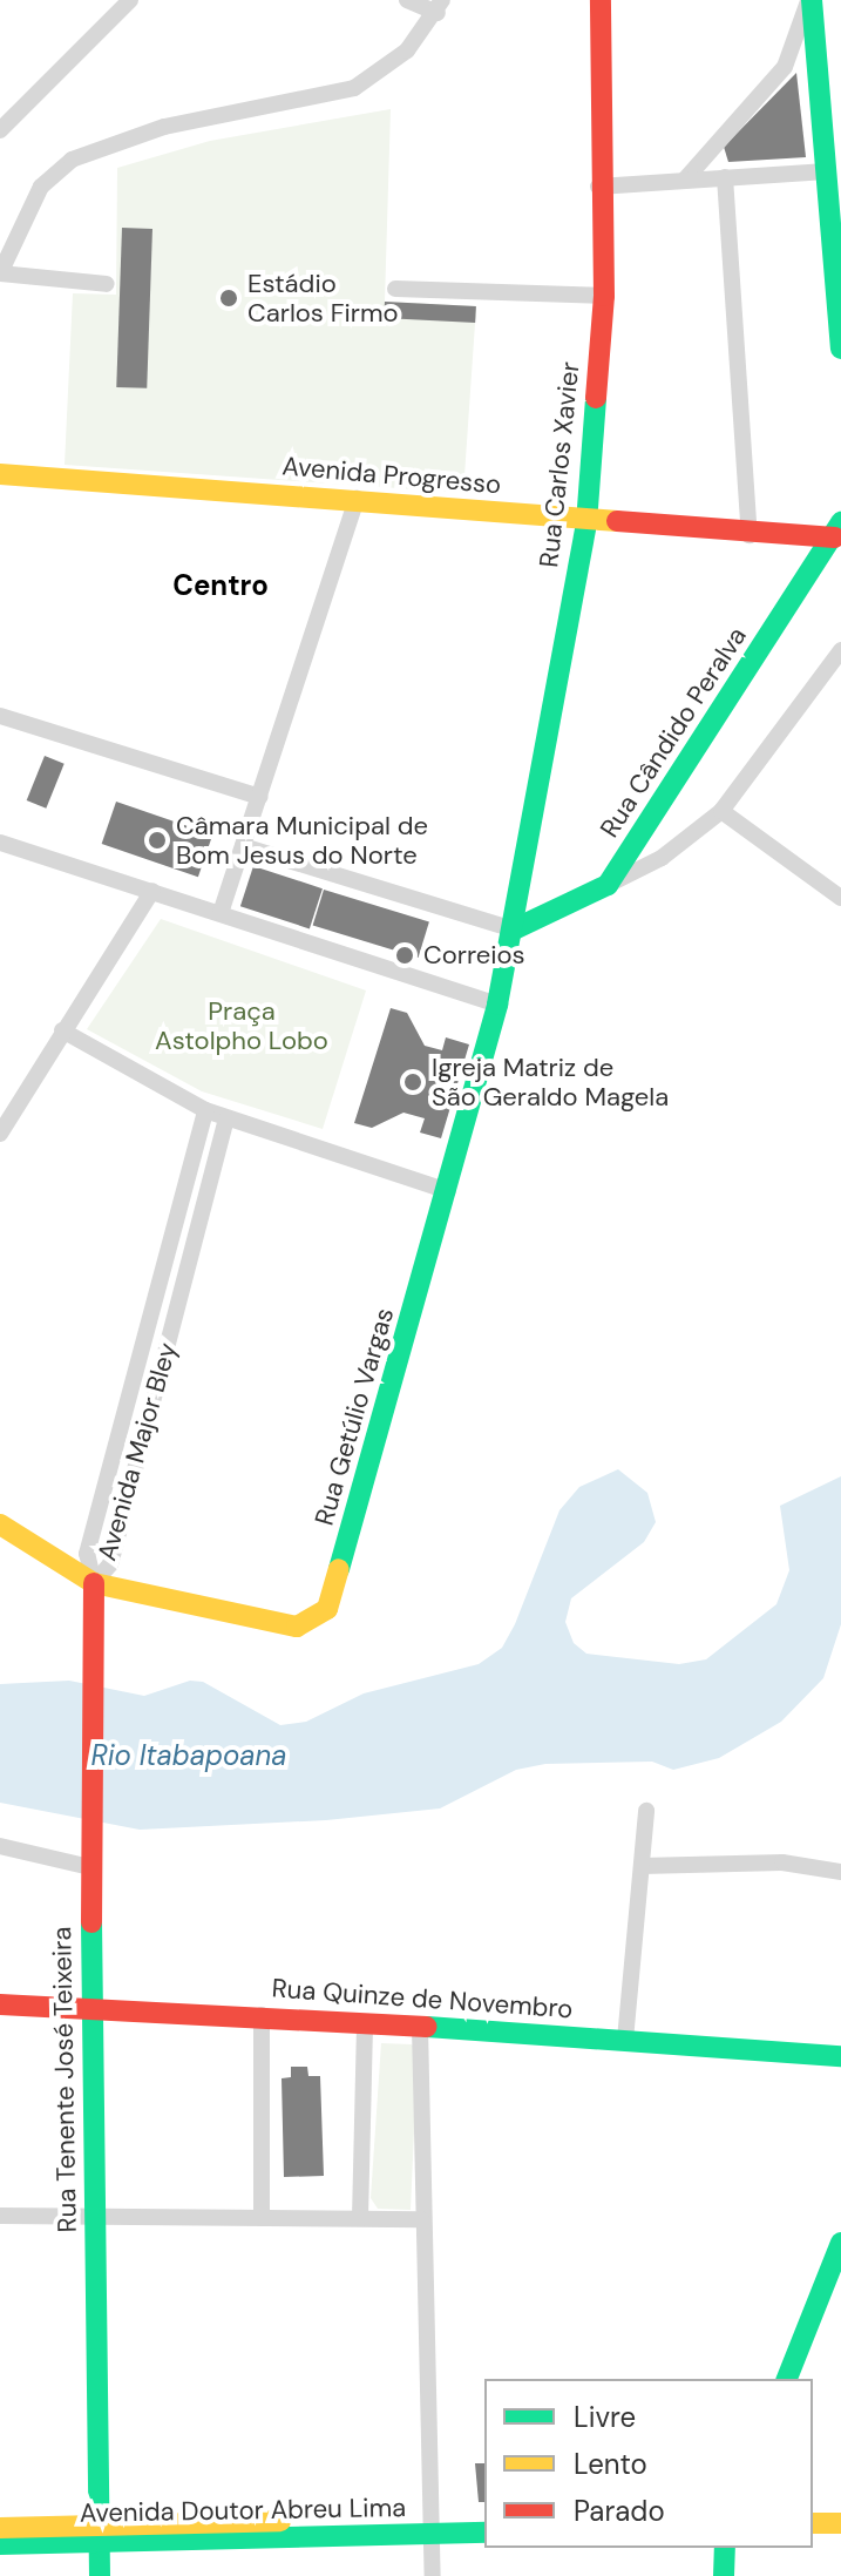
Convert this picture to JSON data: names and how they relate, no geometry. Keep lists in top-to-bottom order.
{
  "streets": {
    "main road": [
      "Rua Carlos Xavier",
      "Avenida Progresso",
      "Rua Cândido Peralva",
      "Rua Getúlio Vargas",
      "Rua Quinze de Novembro",
      "Rua Tenente José Teixeira",
      "Avenida Doutor Abreu Lima"
    ],
    "street": ["Avenida Major Bley"]
  },
  "crossings": [
    ["Rua Carlos Xavier", "Avenida Progresso"],
    ["Rua Carlos Xavier", "Rua Getúlio Vargas"],
    ["Avenida Progresso", "Rua Cândido Peralva"],
    ["Rua Getúlio Vargas", "Avenida Major Bley"],
    ["Rua Getúlio Vargas", "Rua Tenente José Teixeira"],
    ["Avenida Major Bley", "Rua Tenente José Teixeira"],
    ["Rua Quinze de Novembro", "Rua Tenente José Teixeira"],
    ["Rua Tenente José Teixeira", "Avenida Doutor Abreu Lima"]
  ],
  "districts": ["Centro"],
  "water": ["Rio Itabapoana"],
  "parks": ["Praça Astolpho Lobo"],
  "places": [
    "Estádio Carlos Firmo",
    "Câmara Municipal de Bom Jesus do Norte",
    "Correios",
    "Igreja Matriz de São Geraldo Magela"
  ],
  "legend": ["Livre", "Lento", "Parado"]
}
